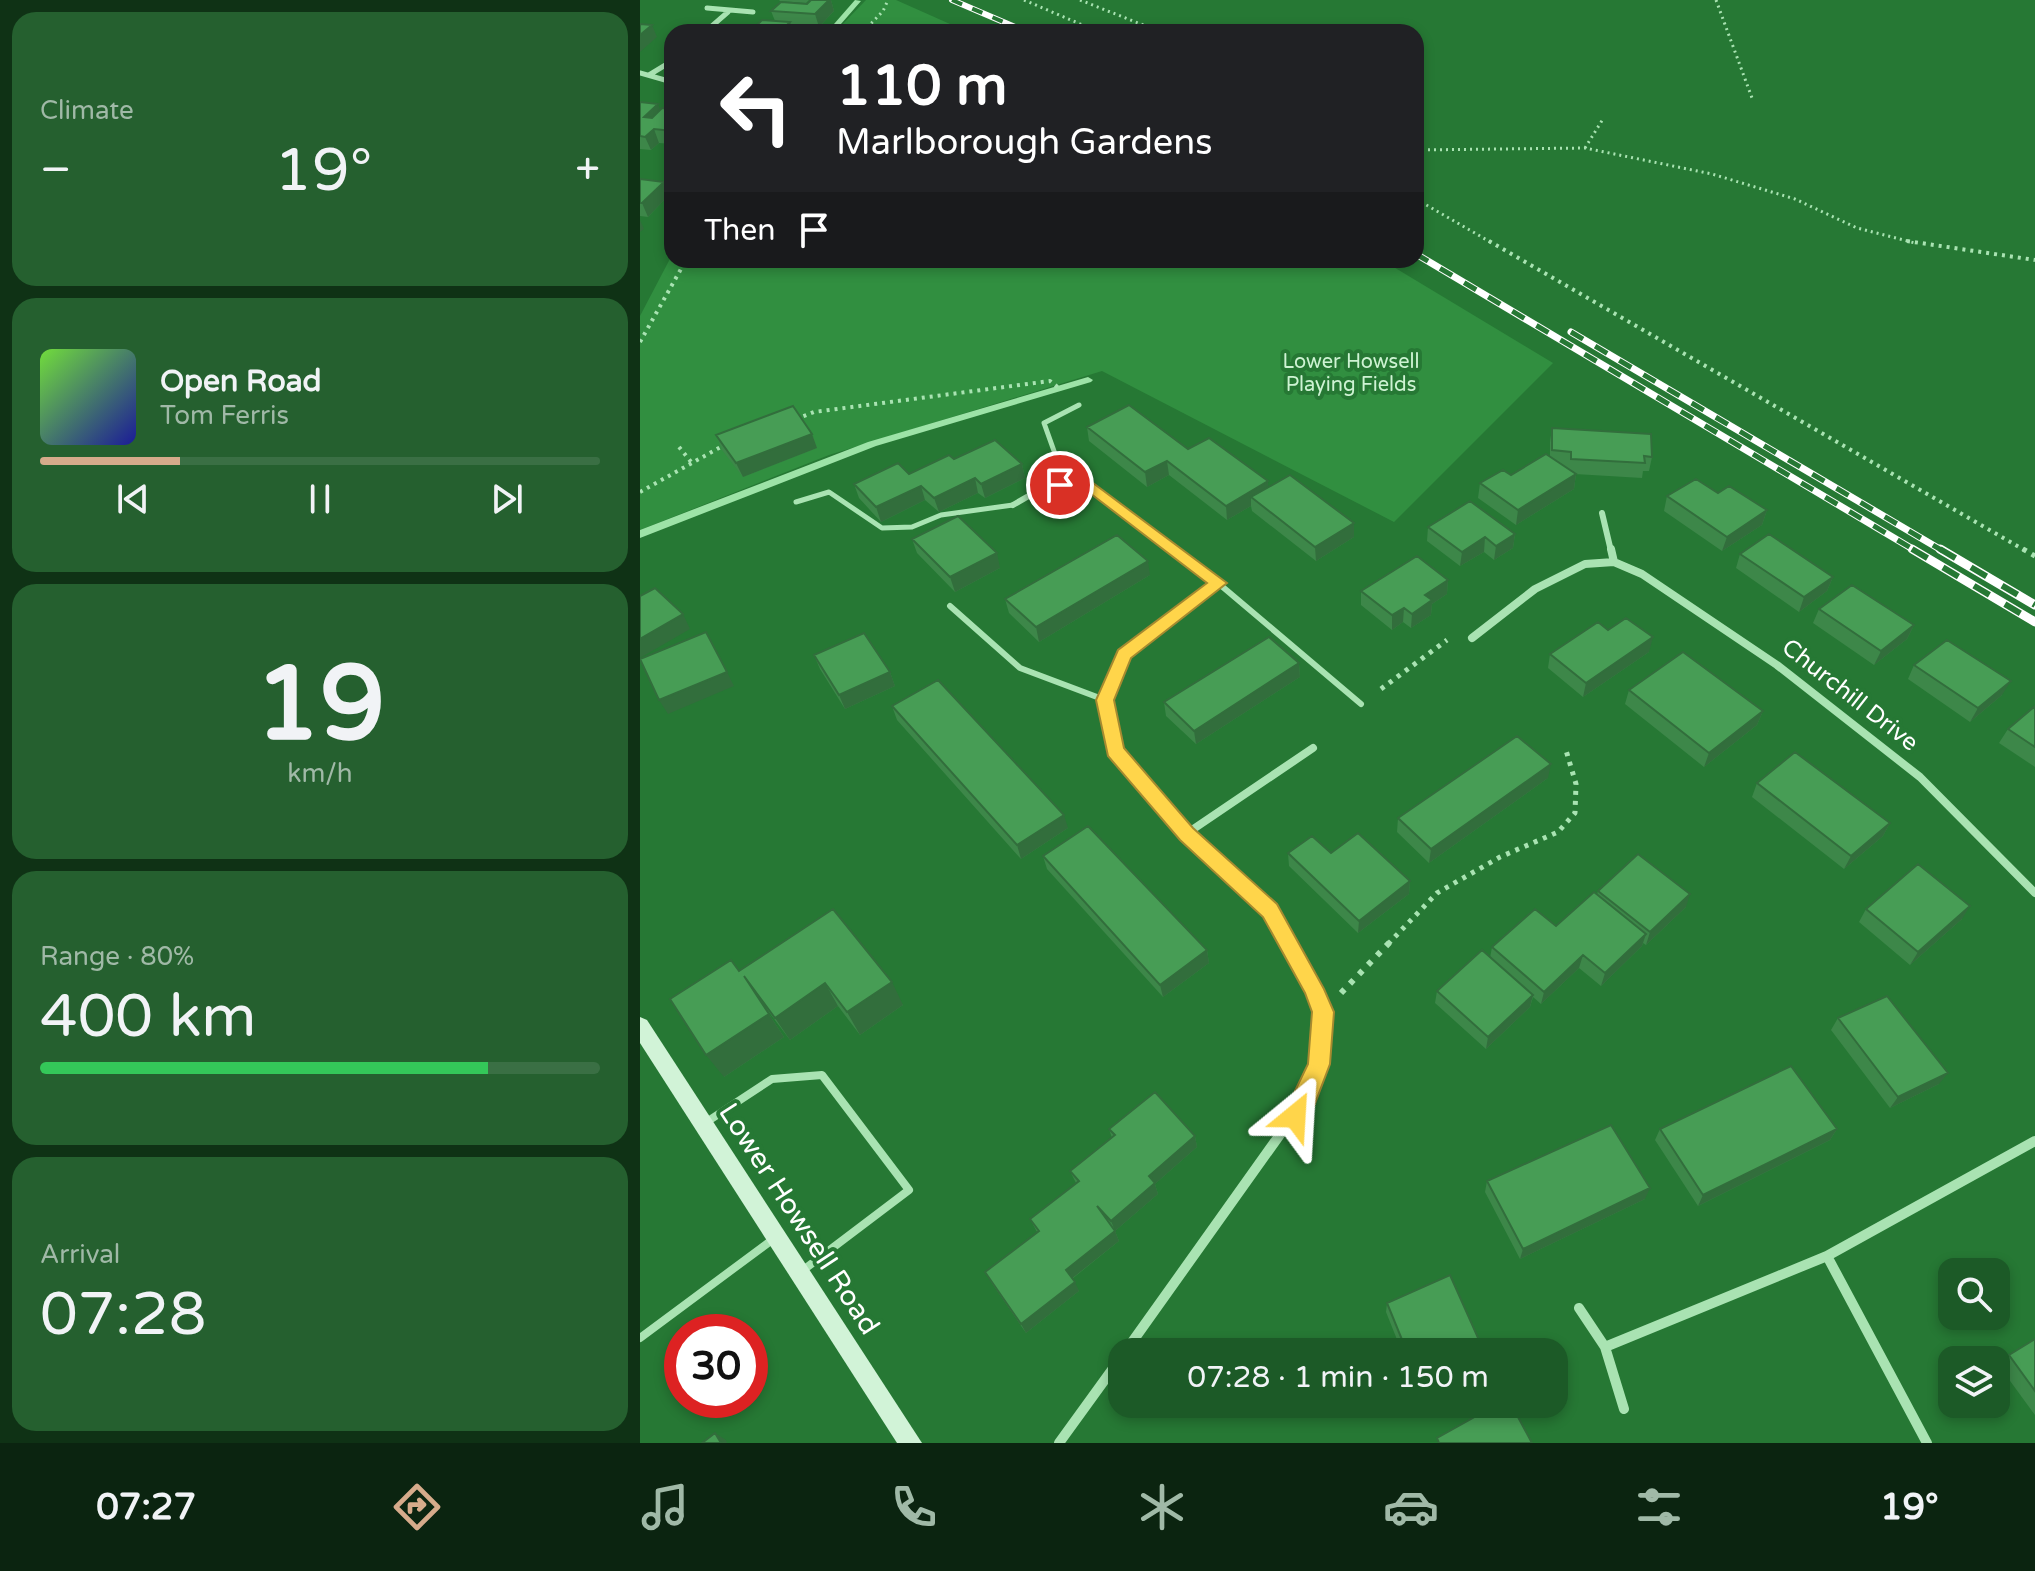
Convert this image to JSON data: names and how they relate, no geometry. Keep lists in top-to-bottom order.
{
  "streets": {
    "street": ["Churchill Drive", "Lower Howsell Road"]
  },
  "parks": ["Lower Howsell Playing Fields"],
  "page": {
    "tile": [
      "Climate",
      ["19", "km/h"],
      ["Range · 80%", "400 km"],
      ["Arrival", "07:28"]
    ],
    "turn": ["110 m", "Marlborough Gardens"],
    "heat": ["−", "19°", "+"],
    "then": "Then",
    "song": ["Open Road", "Tom Ferris"],
    "limit": "30",
    "trip": "07:28 · 1 min · 150 m",
    "tabs": ["07:27", "19°"]
  }
}
